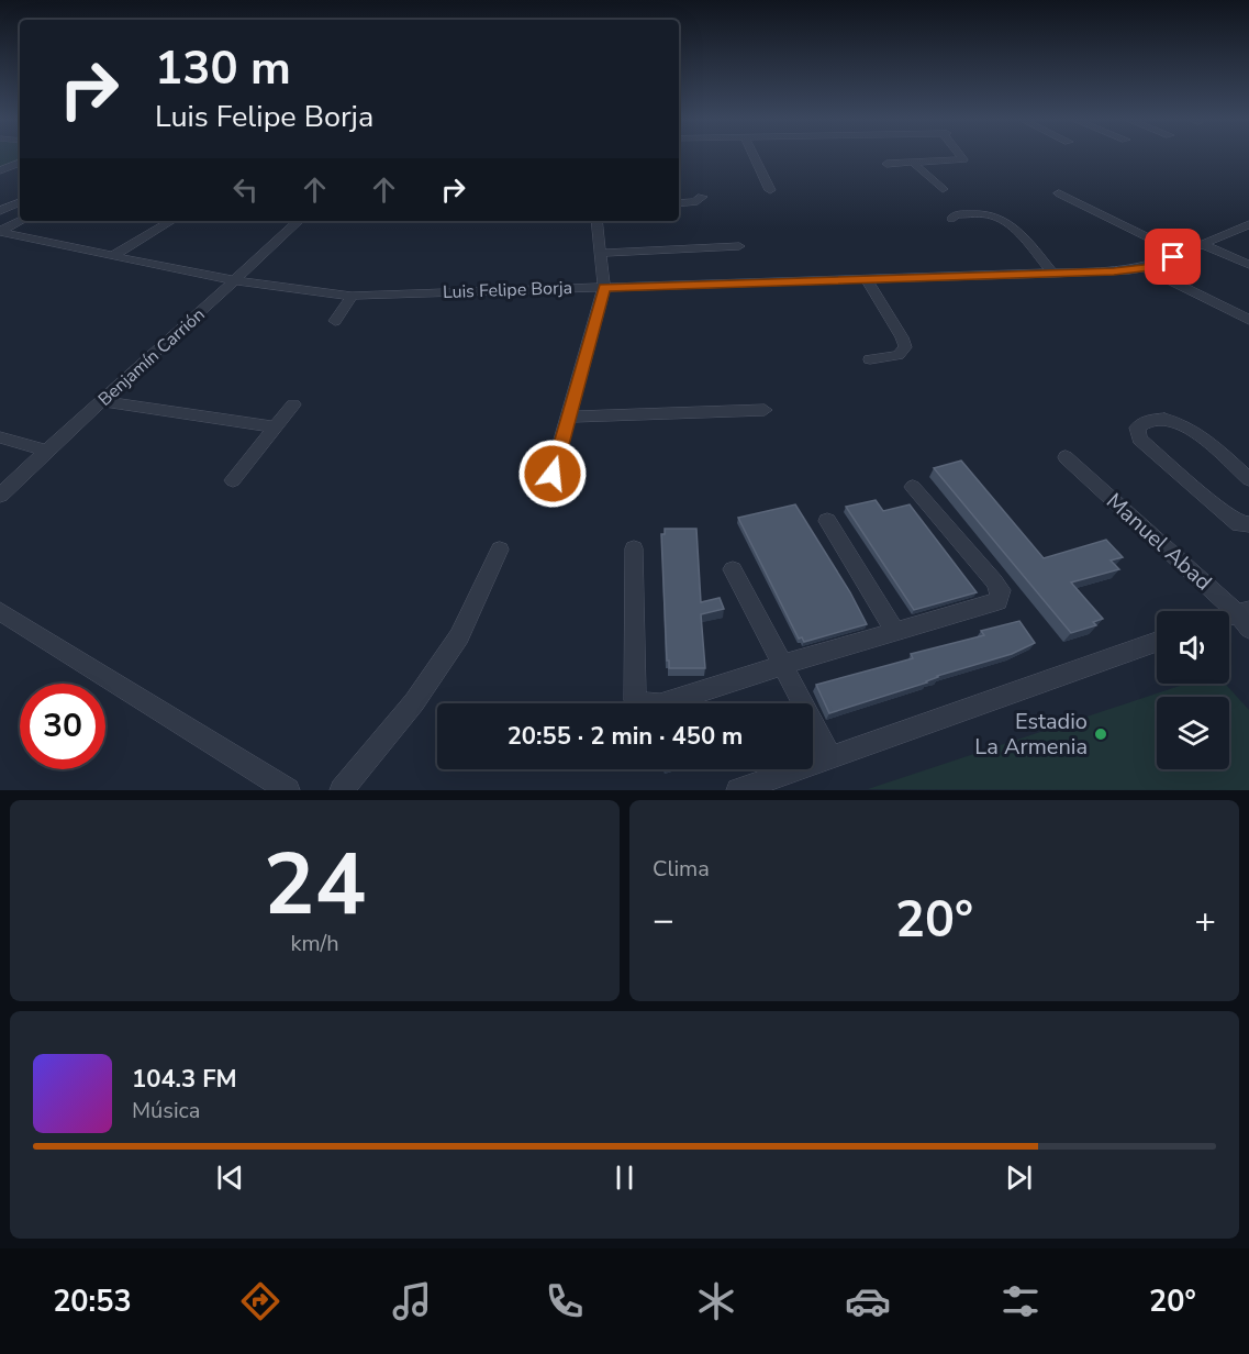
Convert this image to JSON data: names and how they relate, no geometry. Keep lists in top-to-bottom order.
{
  "streets": {
    "street": ["Luis Felipe Borja", "Benjamín Carrión", "Manuel Abad"]
  },
  "crossings": [
    ["Luis Felipe Borja", "Benjamín Carrión"]
  ],
  "places": ["Estadio La Armenia"],
  "page": {
    "turn": ["130 m", "Luis Felipe Borja"],
    "limit": "30",
    "trip": "20:55 · 2 min · 450 m",
    "tile": [
      ["24", "km/h"],
      "Clima"
    ],
    "heat": ["−", "20°", "+"],
    "song": ["104.3 FM", "Música"],
    "tabs": ["20:53", "20°"]
  }
}
